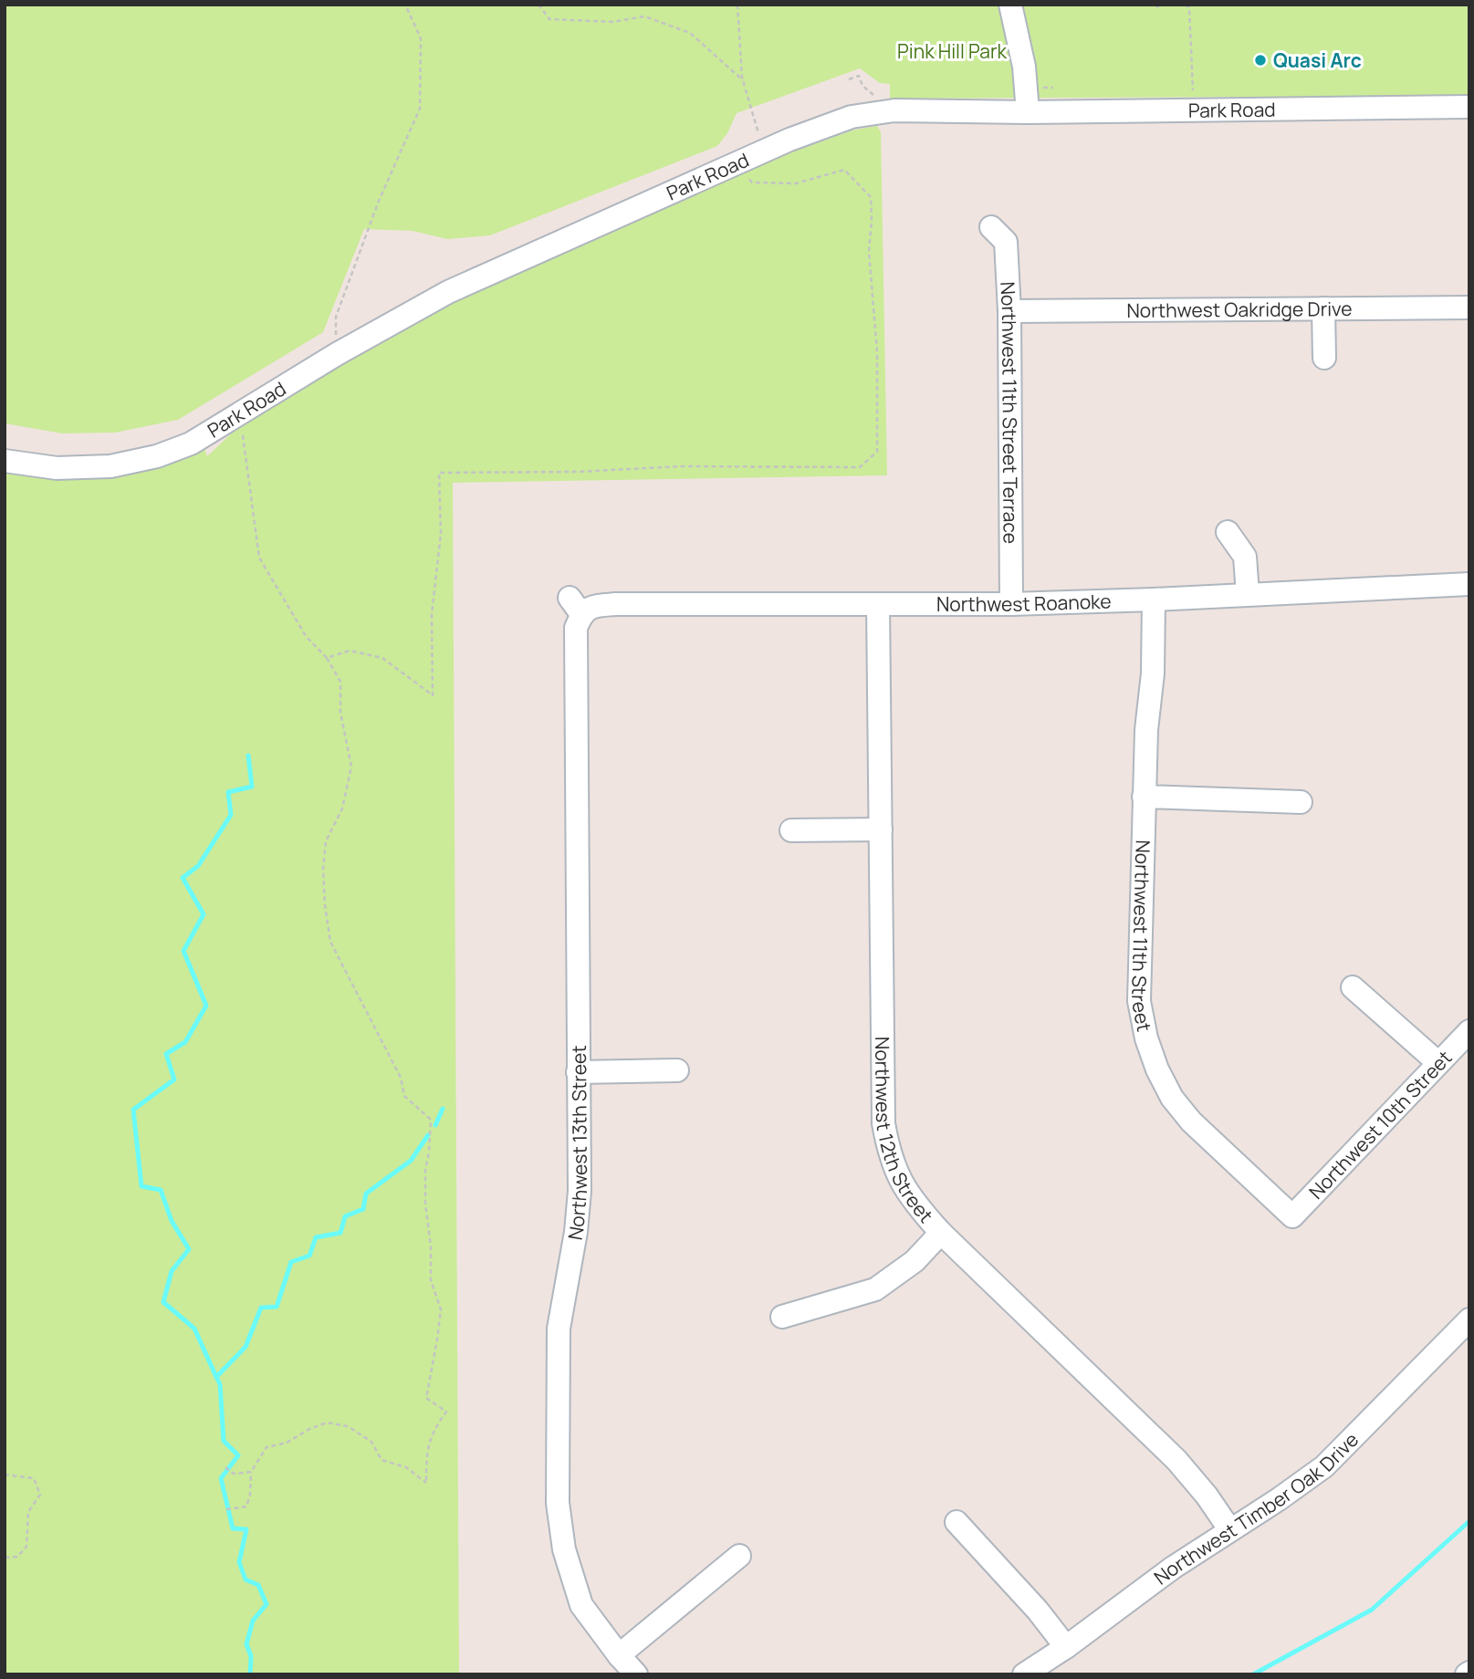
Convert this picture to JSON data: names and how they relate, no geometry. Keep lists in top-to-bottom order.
{
  "streets": {
    "street": [
      "Park Road",
      "Northwest Oakridge Drive",
      "Northwest 11th Street Terrace",
      "Northwest Roanoke",
      "Northwest 11th Street",
      "Northwest 10th Street",
      "Northwest 12th Street",
      "Northwest 13th Street",
      "Northwest Timber Oak Drive"
    ]
  },
  "crossings": [
    ["Northwest Oakridge Drive", "Northwest 11th Street Terrace"],
    ["Northwest 11th Street Terrace", "Northwest Roanoke"],
    ["Northwest Roanoke", "Northwest 11th Street"],
    ["Northwest Roanoke", "Northwest 12th Street"],
    ["Northwest Roanoke", "Northwest 13th Street"],
    ["Northwest 11th Street", "Northwest 10th Street"],
    ["Northwest 12th Street", "Northwest Timber Oak Drive"]
  ],
  "parks": ["Pink Hill Park"],
  "places": ["Quasi Arc"]
}
